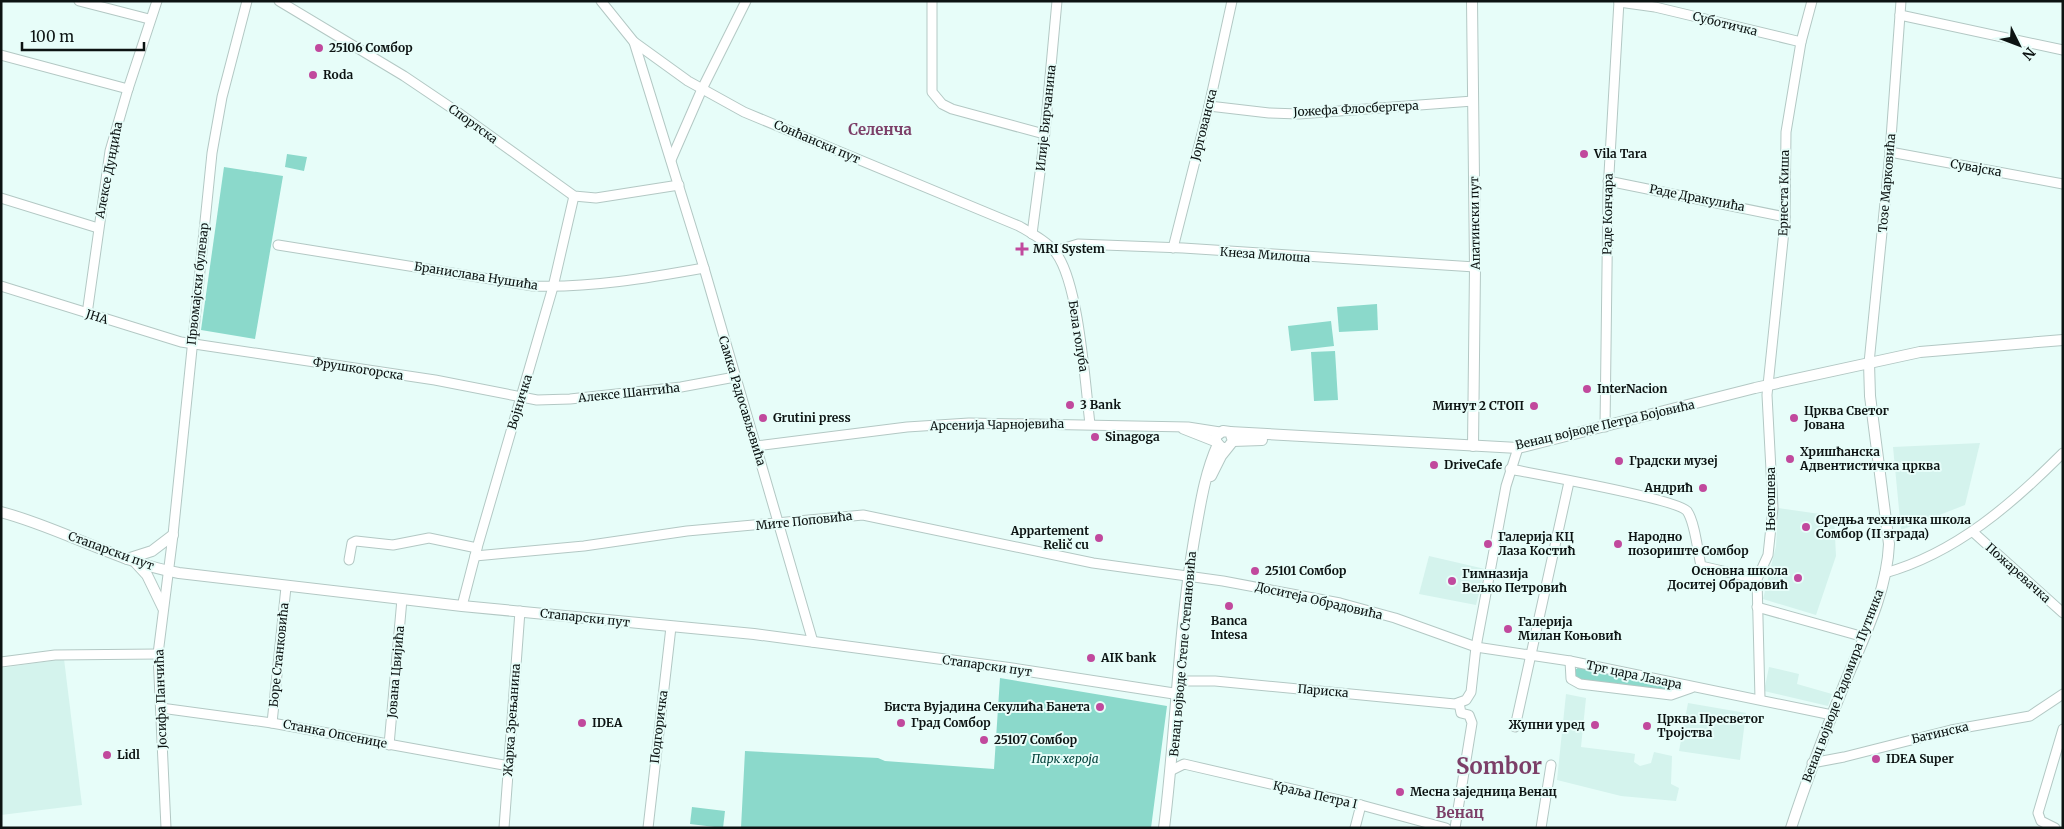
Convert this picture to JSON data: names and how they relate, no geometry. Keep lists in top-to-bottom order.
{
  "streets": {
    "main road": [
      "Апатински пут",
      "Венац војводе Петра Бојовића",
      "Стапарски пут",
      "Венац војводе Степе Степановића",
      "Венац војводе Радомира Путника"
    ],
    "street": [
      "Суботичка",
      "Јожефа Флосбергера",
      "Илије Бирчанина",
      "Спортска",
      "Јоргованска",
      "Сонћански пут",
      "Сувајска",
      "Алексе Дундића",
      "Тозе Марковића",
      "Ернеста Киша",
      "Раде Дракулића",
      "Раде Кончара",
      "Кнеза Милоша",
      "Бранислава Нушића",
      "Првомајски булевар",
      "ЈНА",
      "Бела голуба",
      "Фрушкогорска",
      "Алексе Шантића",
      "Самка Радосављевића",
      "Војничка",
      "Арсенија Чарнојевића",
      "Његошева",
      "Мите Поповића",
      "Пожаревачка",
      "Доситеја Обрадовића",
      "Боре Станковића",
      "Јована Цвијића",
      "Трг цара Лазара",
      "Париска",
      "Јосифа Панчића",
      "Жарка Зрењанина",
      "Подгоричка",
      "Батинска",
      "Станка Опсенице",
      "Краља Петра I"
    ]
  },
  "crossings": [
    ["Суботичка", "Ернеста Киша"],
    ["Суботичка", "Раде Кончара"],
    ["Јожефа Флосбергера", "Јоргованска"],
    ["Јожефа Флосбергера", "Апатински пут"],
    ["Илије Бирчанина", "Сонћански пут"],
    ["Спортска", "Војничка"],
    ["Јоргованска", "Кнеза Милоша"],
    ["Сонћански пут", "Кнеза Милоша"],
    ["Сонћански пут", "Бела голуба"],
    ["Сонћански пут", "Самка Радосављевића"],
    ["Сувајска", "Тозе Марковића"],
    ["Алексе Дундића", "ЈНА"],
    ["Тозе Марковића", "Венац војводе Петра Бојовића"],
    ["Тозе Марковића", "Венац војводе Радомира Путника"],
    ["Ернеста Киша", "Раде Дракулића"],
    ["Ернеста Киша", "Венац војводе Петра Бојовића"],
    ["Ернеста Киша", "Његошева"],
    ["Раде Дракулића", "Раде Кончара"],
    ["Раде Кончара", "Венац војводе Петра Бојовића"],
    ["Апатински пут", "Кнеза Милоша"],
    ["Апатински пут", "Венац војводе Петра Бојовића"],
    ["Кнеза Милоша", "Бела голуба"],
    ["Бранислава Нушића", "Самка Радосављевића"],
    ["Бранислава Нушића", "Војничка"],
    ["Првомајски булевар", "ЈНА"],
    ["Првомајски булевар", "Фрушкогорска"],
    ["Првомајски булевар", "Стапарски пут"],
    ["Првомајски булевар", "Јосифа Панчића"],
    ["ЈНА", "Фрушкогорска"],
    ["Бела голуба", "Арсенија Чарнојевића"],
    ["Фрушкогорска", "Алексе Шантића"],
    ["Фрушкогорска", "Војничка"],
    ["Алексе Шантића", "Самка Радосављевића"],
    ["Алексе Шантића", "Војничка"],
    ["Самка Радосављевића", "Арсенија Чарнојевића"],
    ["Самка Радосављевића", "Мите Поповића"],
    ["Самка Радосављевића", "Стапарски пут"],
    ["Војничка", "Мите Поповића"],
    ["Војничка", "Стапарски пут"],
    ["Арсенија Чарнојевића", "Венац војводе Петра Бојовића"],
    ["Арсенија Чарнојевића", "Венац војводе Степе Степановића"],
    ["Венац војводе Петра Бојовића", "Његошева"],
    ["Венац војводе Петра Бојовића", "Венац војводе Степе Степановића"],
    ["Венац војводе Петра Бојовића", "Венац војводе Радомира Путника"],
    ["Његошева", "Трг цара Лазара"],
    ["Мите Поповића", "Доситеја Обрадовића"],
    ["Мите Поповића", "Венац војводе Степе Степановића"],
    ["Стапарски пут", "Венац војводе Степе Степановића"],
    ["Стапарски пут", "Боре Станковића"],
    ["Стапарски пут", "Јована Цвијића"],
    ["Стапарски пут", "Јосифа Панчића"],
    ["Стапарски пут", "Жарка Зрењанина"],
    ["Стапарски пут", "Подгоричка"],
    ["Доситеја Обрадовића", "Венац војводе Степе Степановића"],
    ["Доситеја Обрадовића", "Трг цара Лазара"],
    ["Венац војводе Степе Степановића", "Париска"],
    ["Боре Станковића", "Станка Опсенице"],
    ["Јована Цвијића", "Станка Опсенице"],
    ["Трг цара Лазара", "Венац војводе Радомира Путника"],
    ["Венац војводе Радомира Путника", "Батинска"],
    ["Јосифа Панчића", "Станка Опсенице"],
    ["Жарка Зрењанина", "Станка Опсенице"]
  ],
  "districts": ["Селенча", "Sombor", "Венац"],
  "parks": ["Парк хероја"],
  "places": {
    "other": [
      "25106 Сомбор",
      "Roda",
      "Vila Tara",
      "InterNacion",
      "3 Bank",
      "Минут 2 СТОП",
      "Grutini press",
      "Црква Светог Јована",
      "Sinagoga",
      "Хришћанска Адвентистичка црква",
      "Градски музеј",
      "DriveCafe",
      "Андрић",
      "Средња техничка школа Сомбор (II зграда)",
      "Appartement Relič cu",
      "Галерија КЦ Лаза Костић",
      "Народно позориште Сомбор",
      "25101 Сомбор",
      "Основна школа Доситеј Обрадовић",
      "Гимназија Вељко Петровић",
      "Banca Intesa",
      "Галерија Милан Коњовић",
      "AIK bank",
      "Биста Вујадина Секулића Банета",
      "IDEA",
      "Град Сомбор",
      "Жупни уред",
      "Црква Пресветог Тројства",
      "25107 Сомбор",
      "Lidl",
      "IDEA Super",
      "Месна заједница Венац"
    ],
    "health": ["MRI System"]
  },
  "scale_bar": "100 m",
  "north": "bottom right"
}
